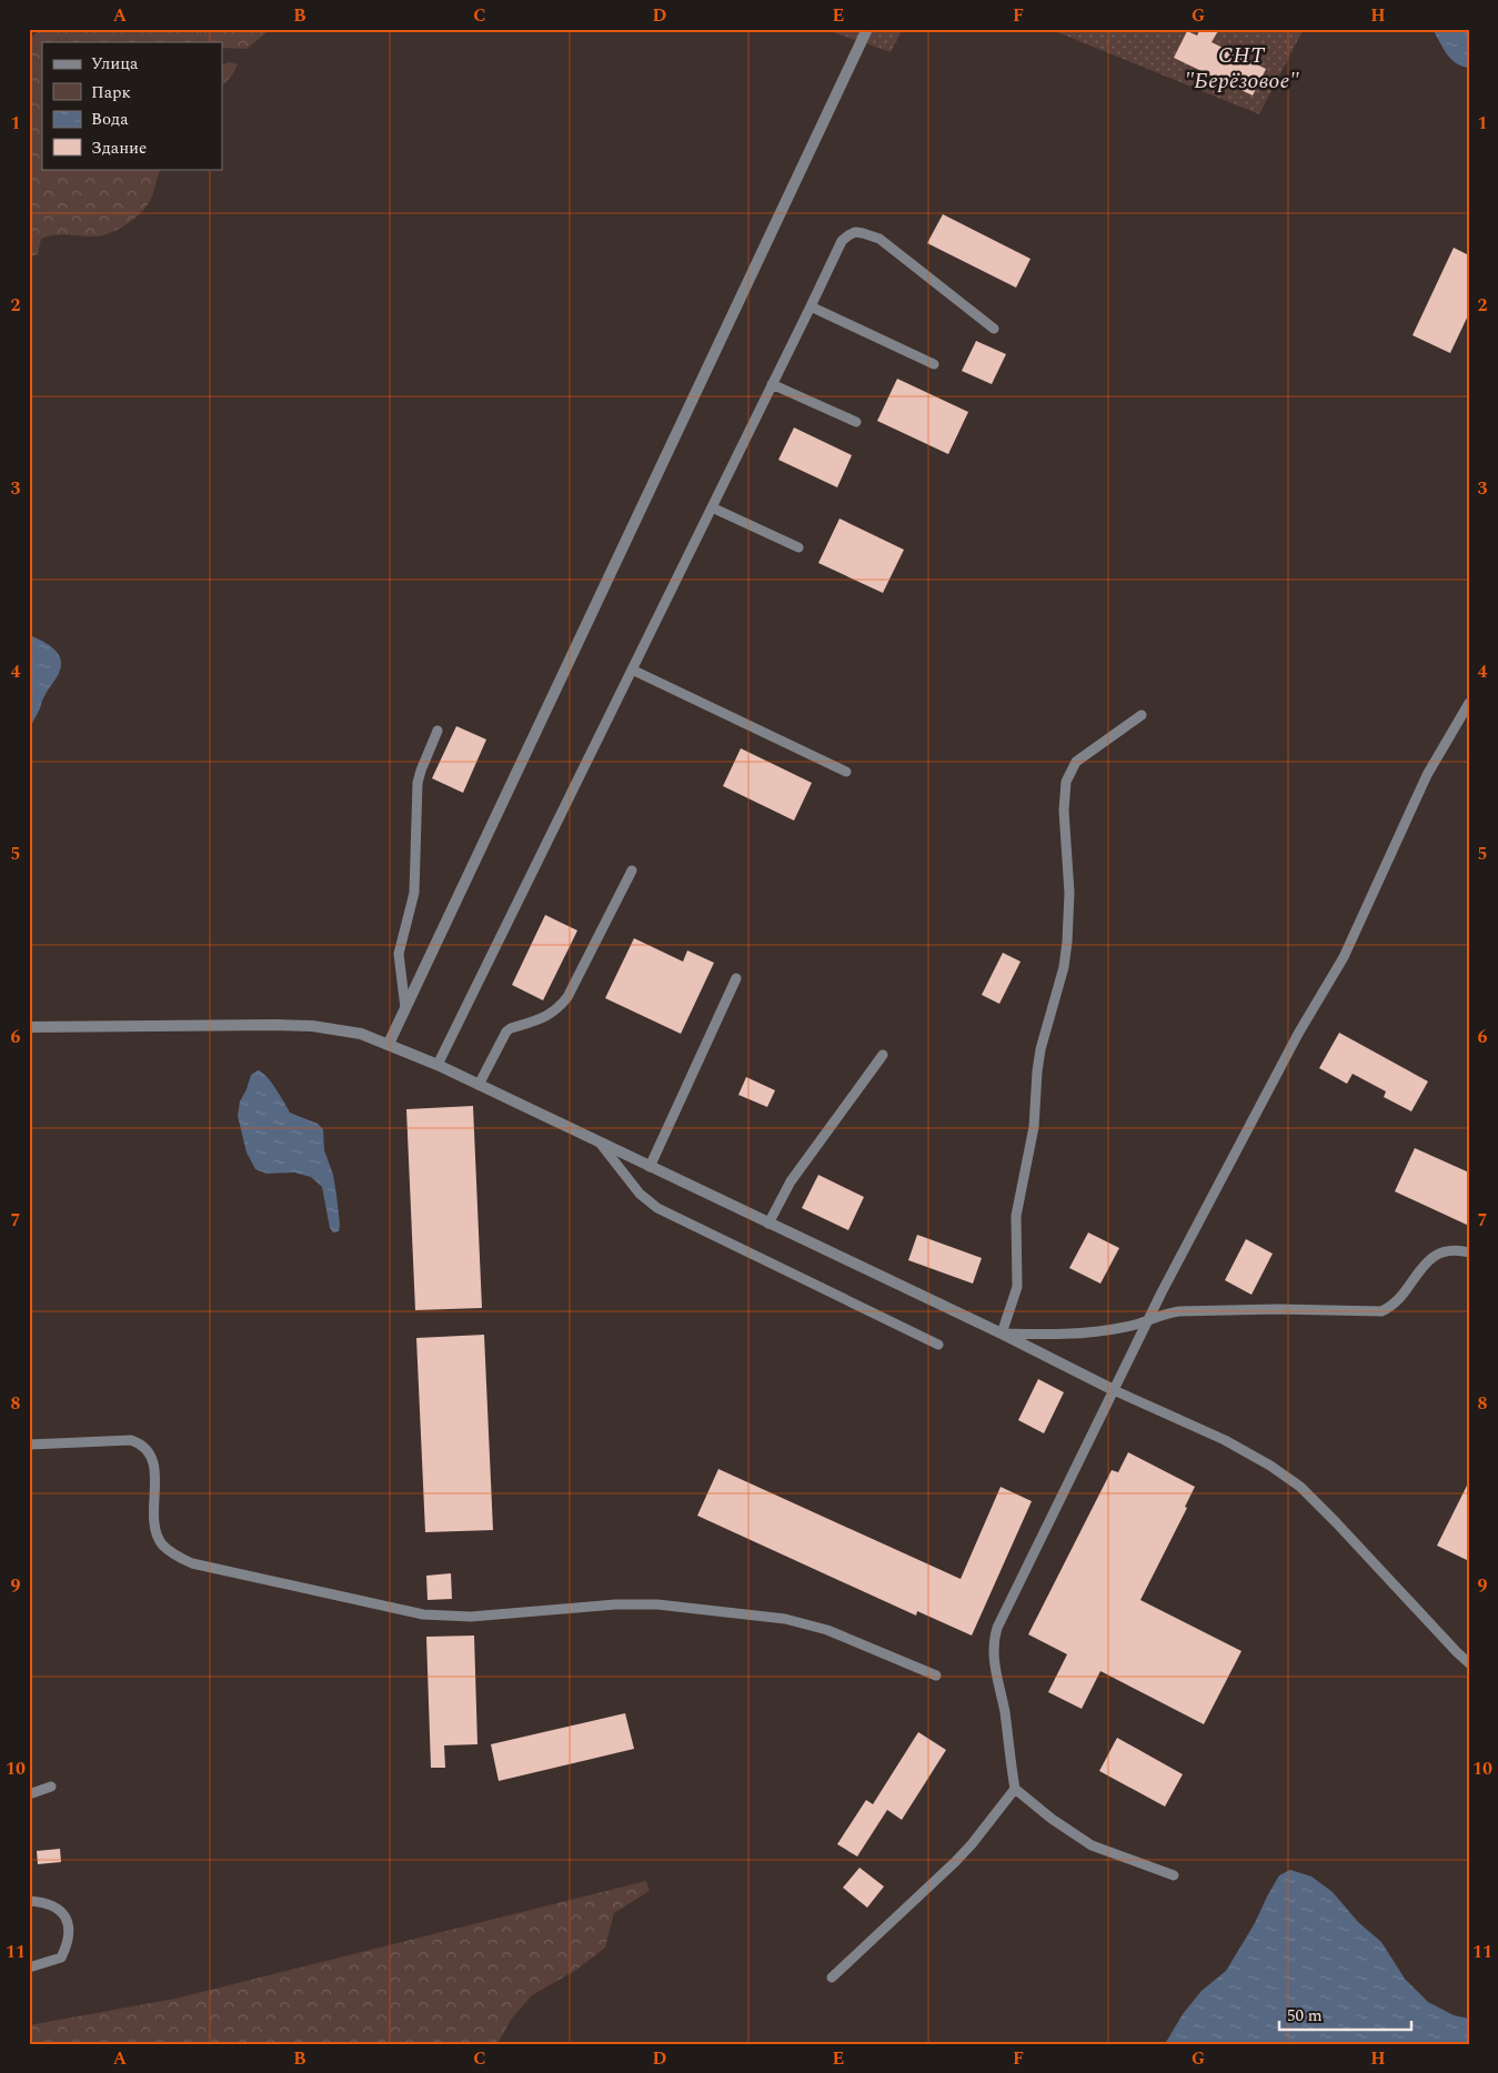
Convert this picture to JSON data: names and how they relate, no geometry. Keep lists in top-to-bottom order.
{
  "parks": ["СНТ \"Берёзовое\""],
  "legend": [
    "Улица",
    "Парк",
    "Вода",
    "Здание"
  ],
  "scale_bar": "50 m",
  "grid": {
    "columns": [
      "A",
      "B",
      "C",
      "D",
      "E",
      "F",
      "G",
      "H"
    ],
    "rows": [
      "1",
      "2",
      "3",
      "4",
      "5",
      "6",
      "7",
      "8",
      "9",
      "10",
      "11"
    ]
  }
}
